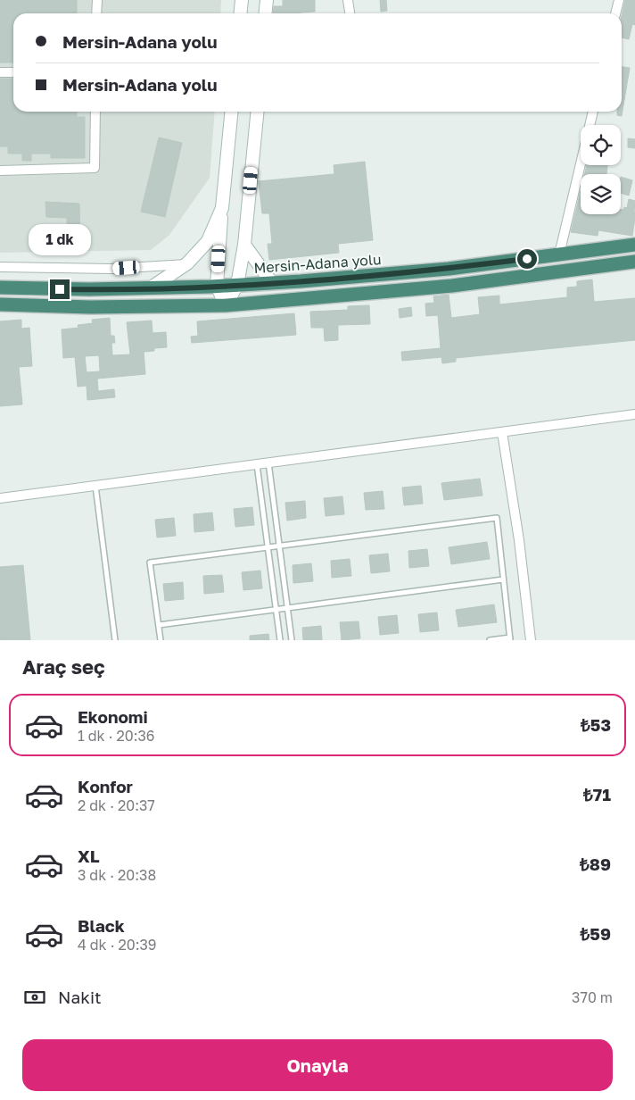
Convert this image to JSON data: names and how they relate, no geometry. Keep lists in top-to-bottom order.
{
  "streets": {
    "highway": ["Mersin-Adana yolu"]
  },
  "page": {
    "banner": ["Mersin-Adana yolu", "Mersin-Adana yolu"],
    "bubble": "1 dk",
    "heading": "Araç seç",
    "list": [
      {
        "name": "Ekonomi",
        "note": "1 dk · 20:36",
        "value": "₺53"
      },
      {
        "name": "Konfor",
        "note": "2 dk · 20:37",
        "value": "₺71"
      },
      {
        "name": "XL",
        "note": "3 dk · 20:38",
        "value": "₺89"
      },
      {
        "name": "Black",
        "note": "4 dk · 20:39",
        "value": "₺59"
      }
    ],
    "pay": ["Nakit", "370 m"],
    "buttons": "Onayla"
  }
}
